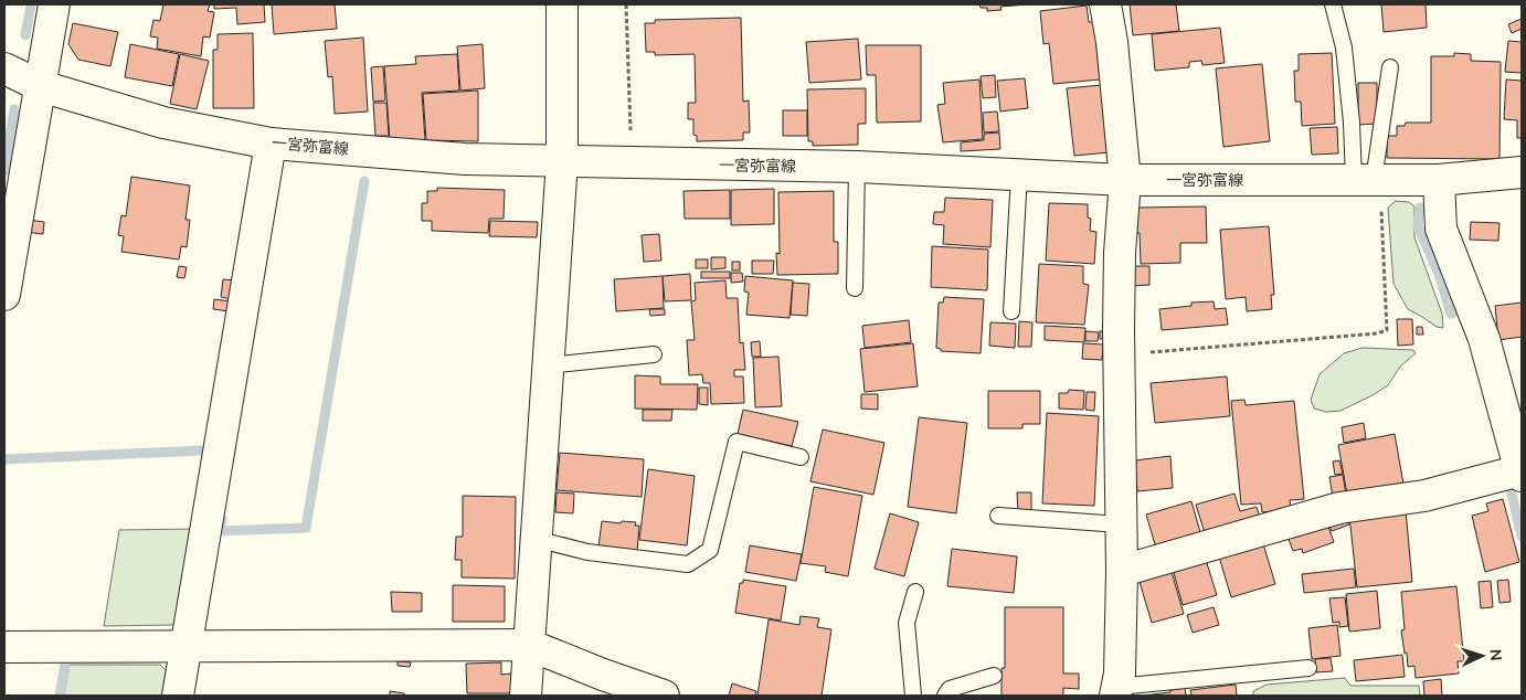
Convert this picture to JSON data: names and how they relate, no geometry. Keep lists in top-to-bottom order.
{
  "streets": {
    "street": ["一宮弥富線"]
  },
  "north": "right"
}
